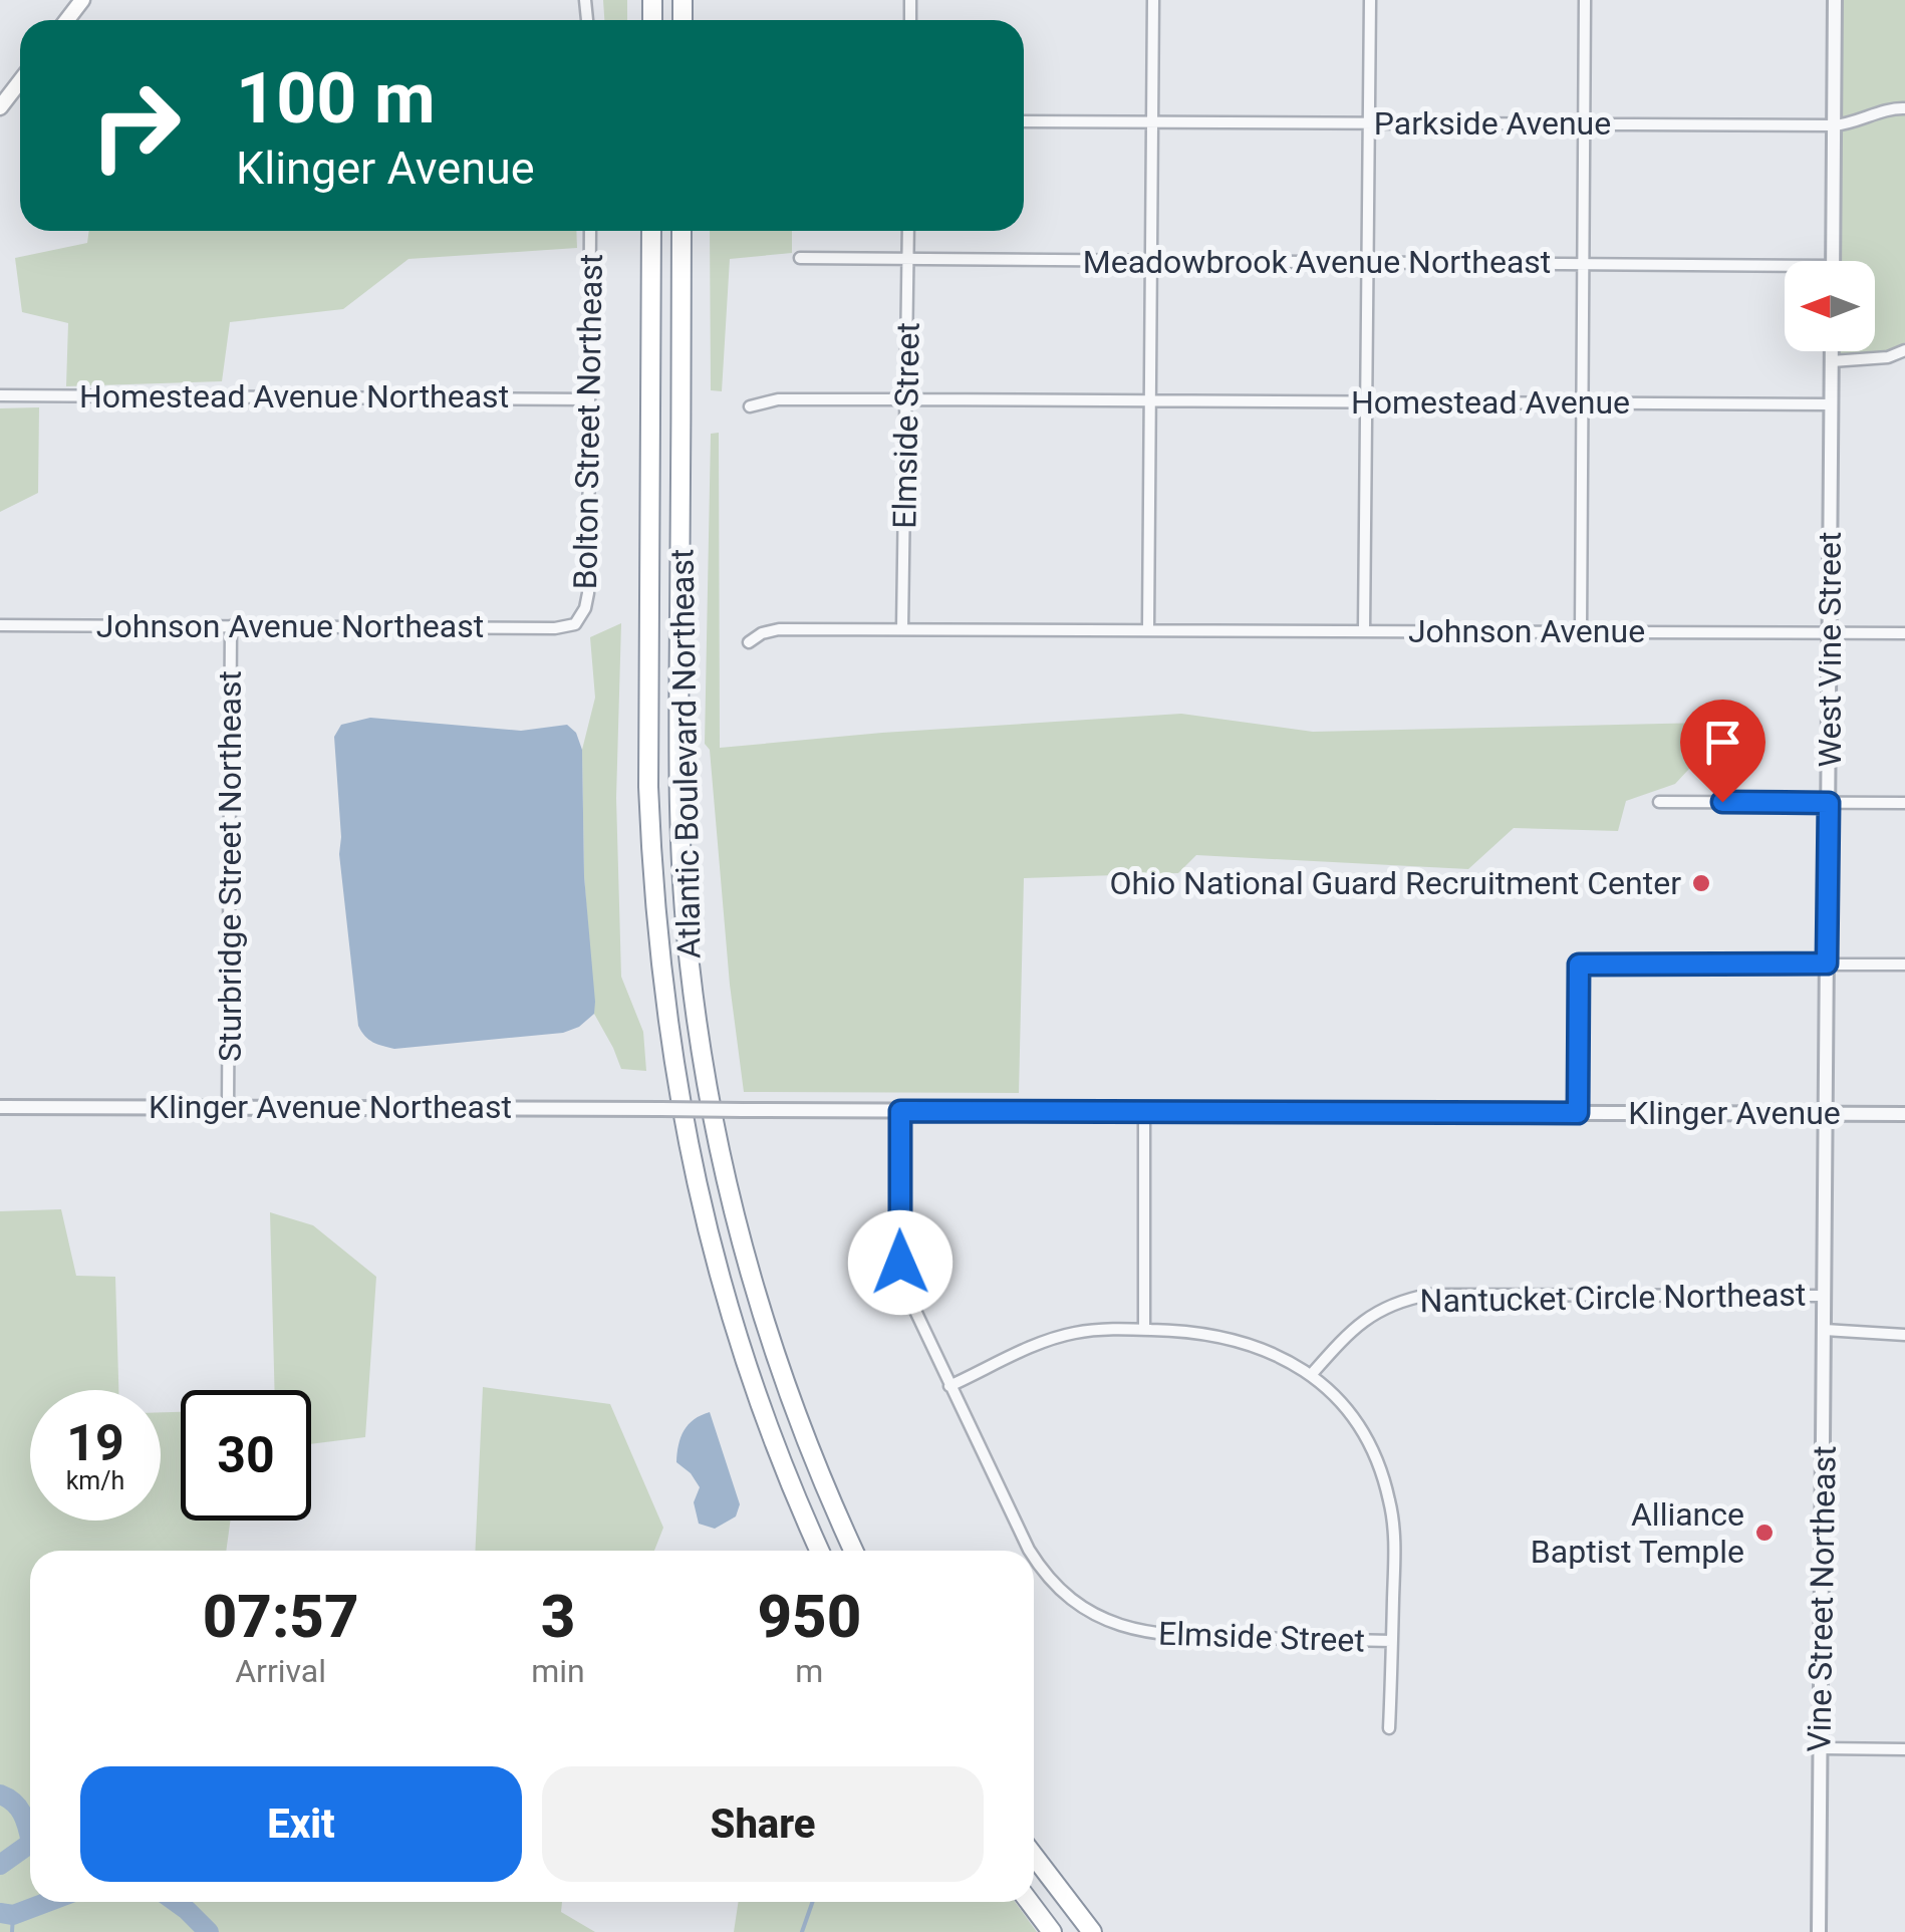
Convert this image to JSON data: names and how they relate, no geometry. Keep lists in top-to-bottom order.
{
  "streets": {
    "highway": ["Atlantic Boulevard Northeast"],
    "street": [
      "Parkside Avenue",
      "Meadowbrook Avenue Northeast",
      "Homestead Avenue Northeast",
      "Homestead Avenue",
      "Bolton Street Northeast",
      "Elmside Street",
      "Johnson Avenue Northeast",
      "Johnson Avenue",
      "West Vine Street",
      "Sturbridge Street Northeast",
      "Klinger Avenue Northeast",
      "Klinger Avenue",
      "Nantucket Circle Northeast",
      "Vine Street Northeast"
    ]
  },
  "crossings": [
    ["Meadowbrook Avenue Northeast", "Elmside Street"],
    ["Homestead Avenue Northeast", "Bolton Street Northeast"],
    ["Homestead Avenue", "West Vine Street"],
    ["Bolton Street Northeast", "Johnson Avenue Northeast"],
    ["Elmside Street", "Klinger Avenue"],
    ["Johnson Avenue Northeast", "Sturbridge Street Northeast"],
    ["Johnson Avenue", "West Vine Street"],
    ["West Vine Street", "Klinger Avenue"],
    ["West Vine Street", "Vine Street Northeast"],
    ["Sturbridge Street Northeast", "Klinger Avenue Northeast"],
    ["Klinger Avenue Northeast", "Klinger Avenue"],
    ["Nantucket Circle Northeast", "Vine Street Northeast"]
  ],
  "places": ["Ohio National Guard Recruitment Center", "Alliance Baptist Temple"],
  "north": "left",
  "page": {
    "turn": ["100 m", "Klinger Avenue"],
    "speed": "19 km/h",
    "limit": "30",
    "eta": [
      "07:57",
      "Arrival",
      "3",
      "min",
      "950",
      "m"
    ],
    "buttons": ["Exit", "Share"]
  }
}
